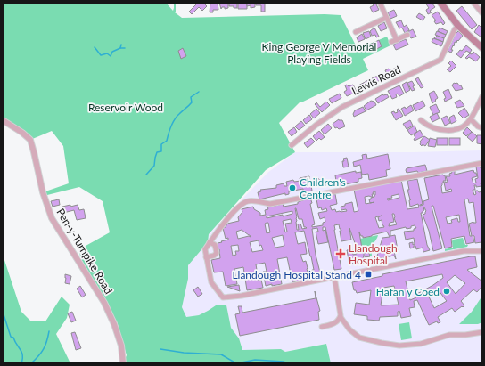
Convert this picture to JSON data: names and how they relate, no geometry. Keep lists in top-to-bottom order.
{
  "streets": {
    "street": ["Lewis Road", "Pen-y-Turnpike Road"]
  },
  "parks": ["King George V Memorial Playing Fields", "Reservoir Wood"],
  "places": {
    "other": ["Children's Centre", "Hafan y Coed"],
    "health": ["Llandough Hospital"],
    "transit": ["Llandough Hospital Stand 4"]
  }
}
